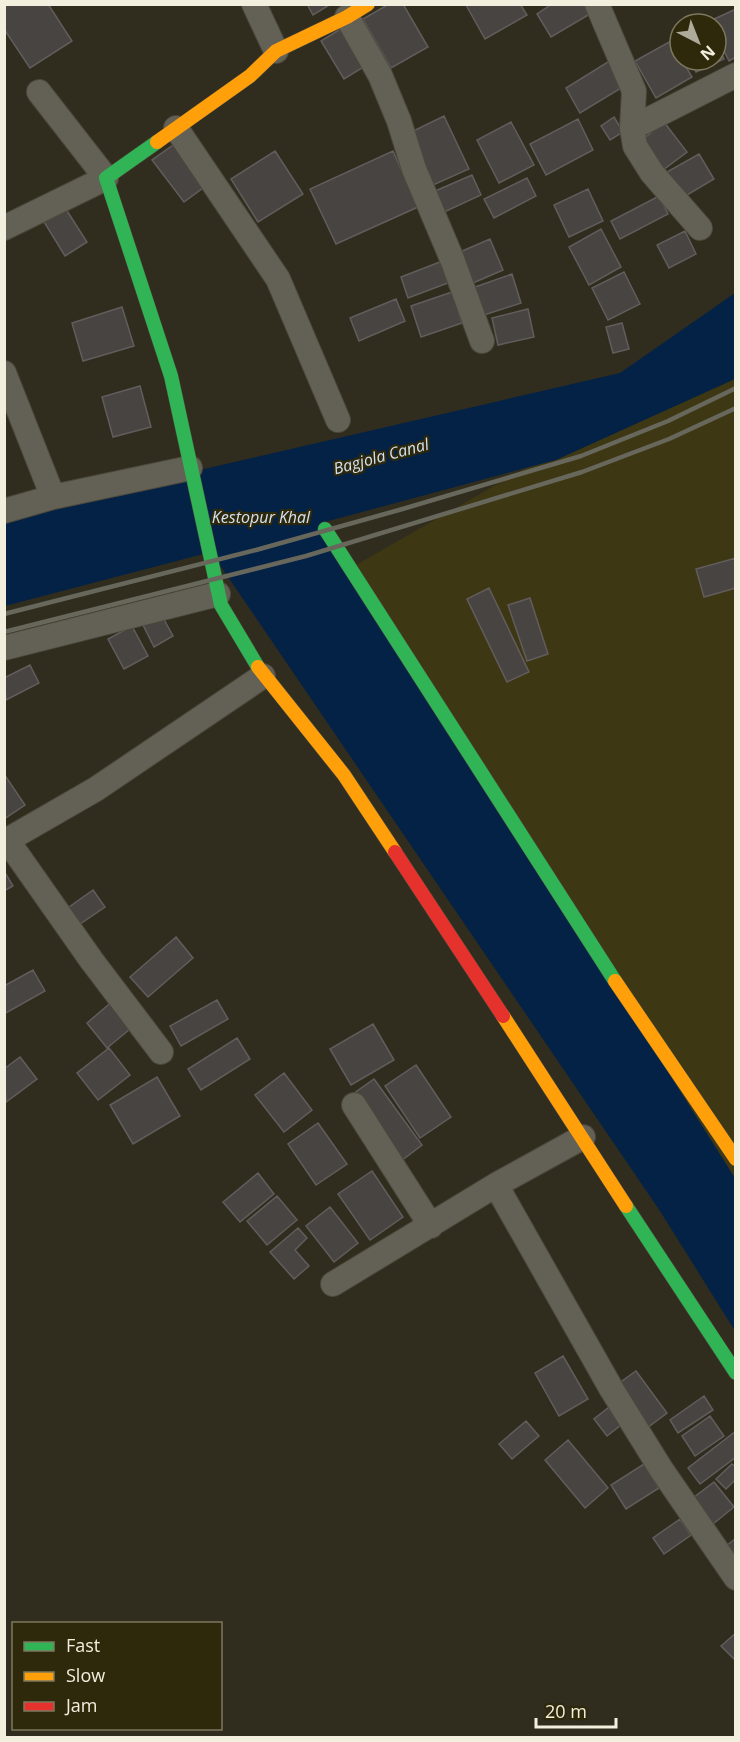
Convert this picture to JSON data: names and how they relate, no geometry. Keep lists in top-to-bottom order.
{
  "water": ["Bagjola Canal", "Kestopur Khal"],
  "legend": ["Fast", "Slow", "Jam"],
  "scale_bar": "20 m",
  "north": "bottom right"
}
